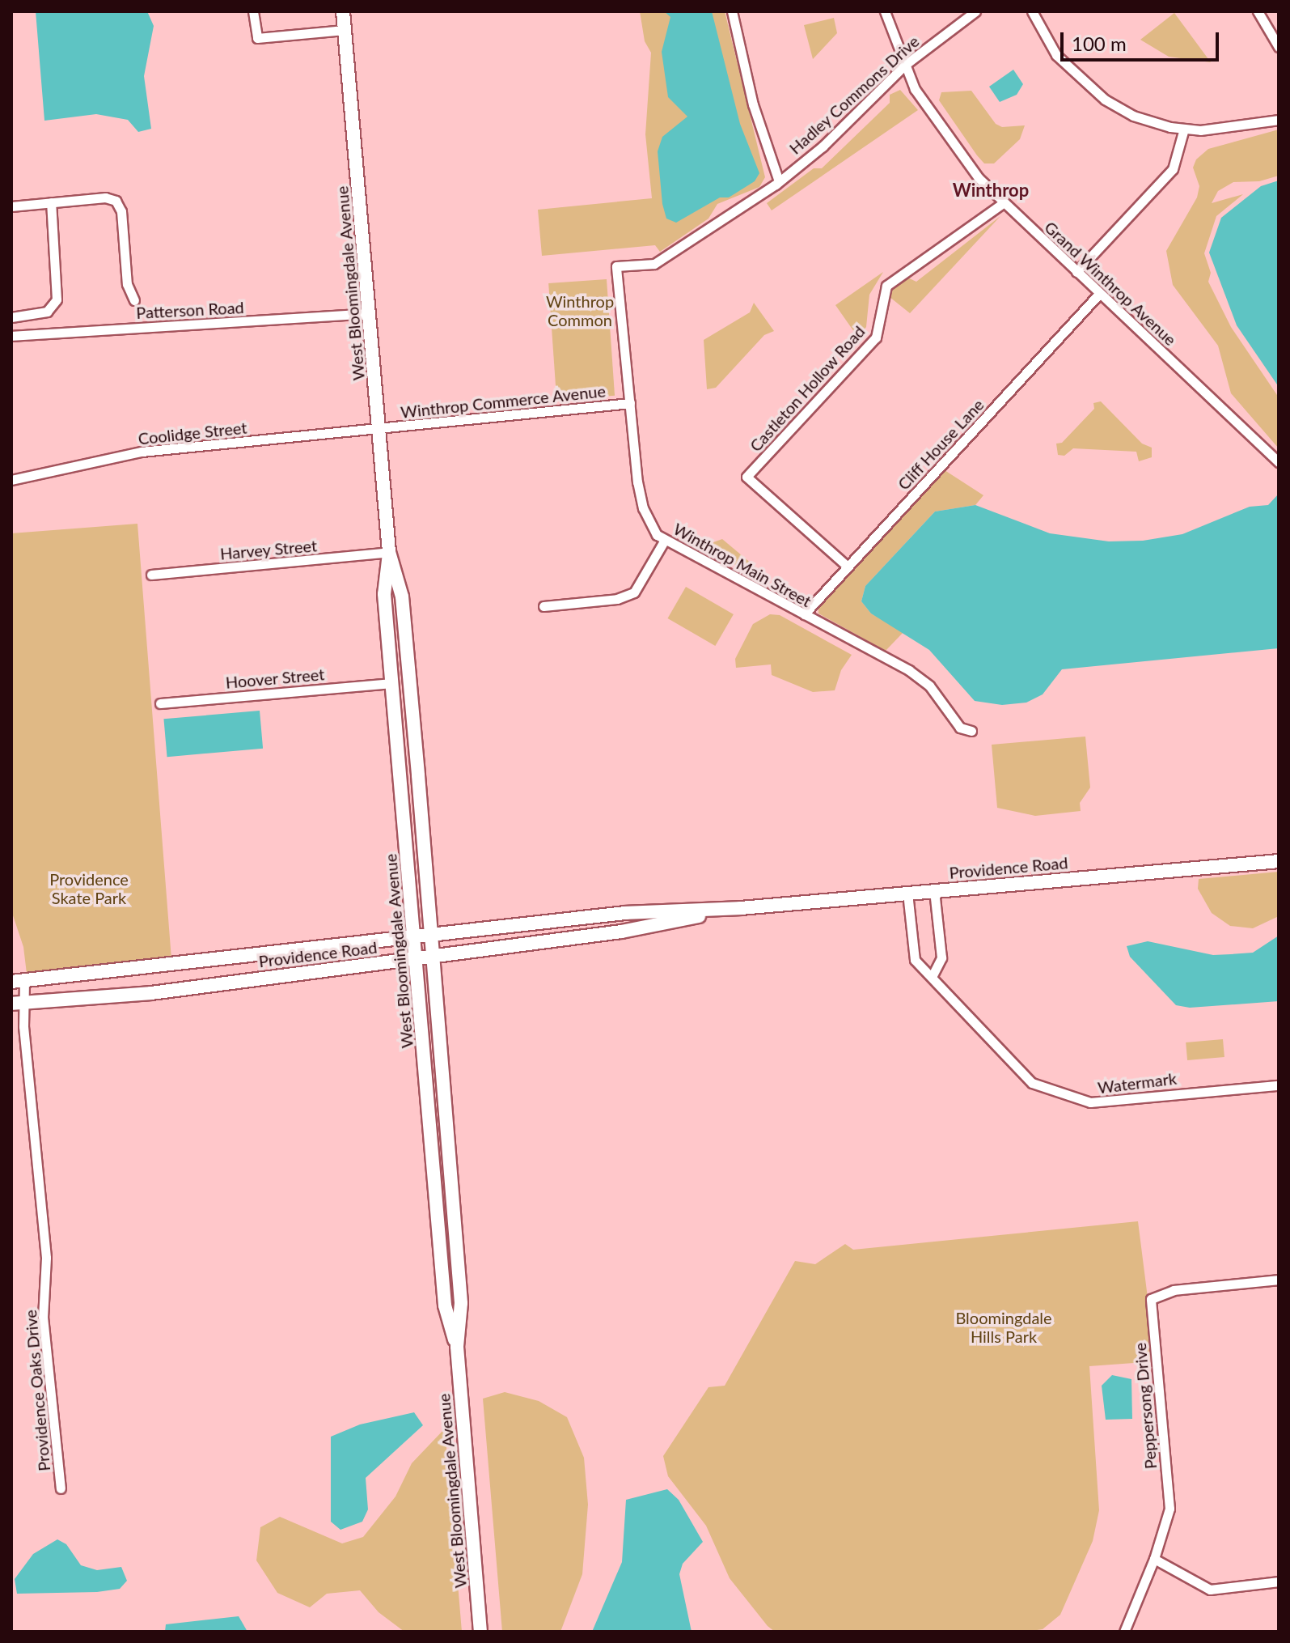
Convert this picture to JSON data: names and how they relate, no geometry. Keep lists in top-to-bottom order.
{
  "streets": {
    "main road": ["West Bloomingdale Avenue", "Providence Road"],
    "street": [
      "Hadley Commons Drive",
      "Grand Winthrop Avenue",
      "Patterson Road",
      "Castleton Hollow Road",
      "Winthrop Commerce Avenue",
      "Coolidge Street",
      "Cliff House Lane",
      "Harvey Street",
      "Winthrop Main Street",
      "Hoover Street",
      "Watermark",
      "Providence Oaks Drive",
      "Peppersong Drive"
    ]
  },
  "crossings": [
    ["Hadley Commons Drive", "Grand Winthrop Avenue"],
    ["Hadley Commons Drive", "Winthrop Main Street"],
    ["West Bloomingdale Avenue", "Patterson Road"],
    ["West Bloomingdale Avenue", "Winthrop Commerce Avenue"],
    ["West Bloomingdale Avenue", "Coolidge Street"],
    ["West Bloomingdale Avenue", "Harvey Street"],
    ["West Bloomingdale Avenue", "Hoover Street"],
    ["West Bloomingdale Avenue", "Providence Road"],
    ["Grand Winthrop Avenue", "Castleton Hollow Road"],
    ["Grand Winthrop Avenue", "Cliff House Lane"],
    ["Castleton Hollow Road", "Cliff House Lane"],
    ["Winthrop Commerce Avenue", "Coolidge Street"],
    ["Winthrop Commerce Avenue", "Winthrop Main Street"],
    ["Cliff House Lane", "Winthrop Main Street"],
    ["Providence Road", "Watermark"],
    ["Providence Road", "Providence Oaks Drive"]
  ],
  "districts": ["Winthrop"],
  "parks": ["Winthrop Common", "Providence Skate Park", "Bloomingdale Hills Park"],
  "scale_bar": "100 m"
}
